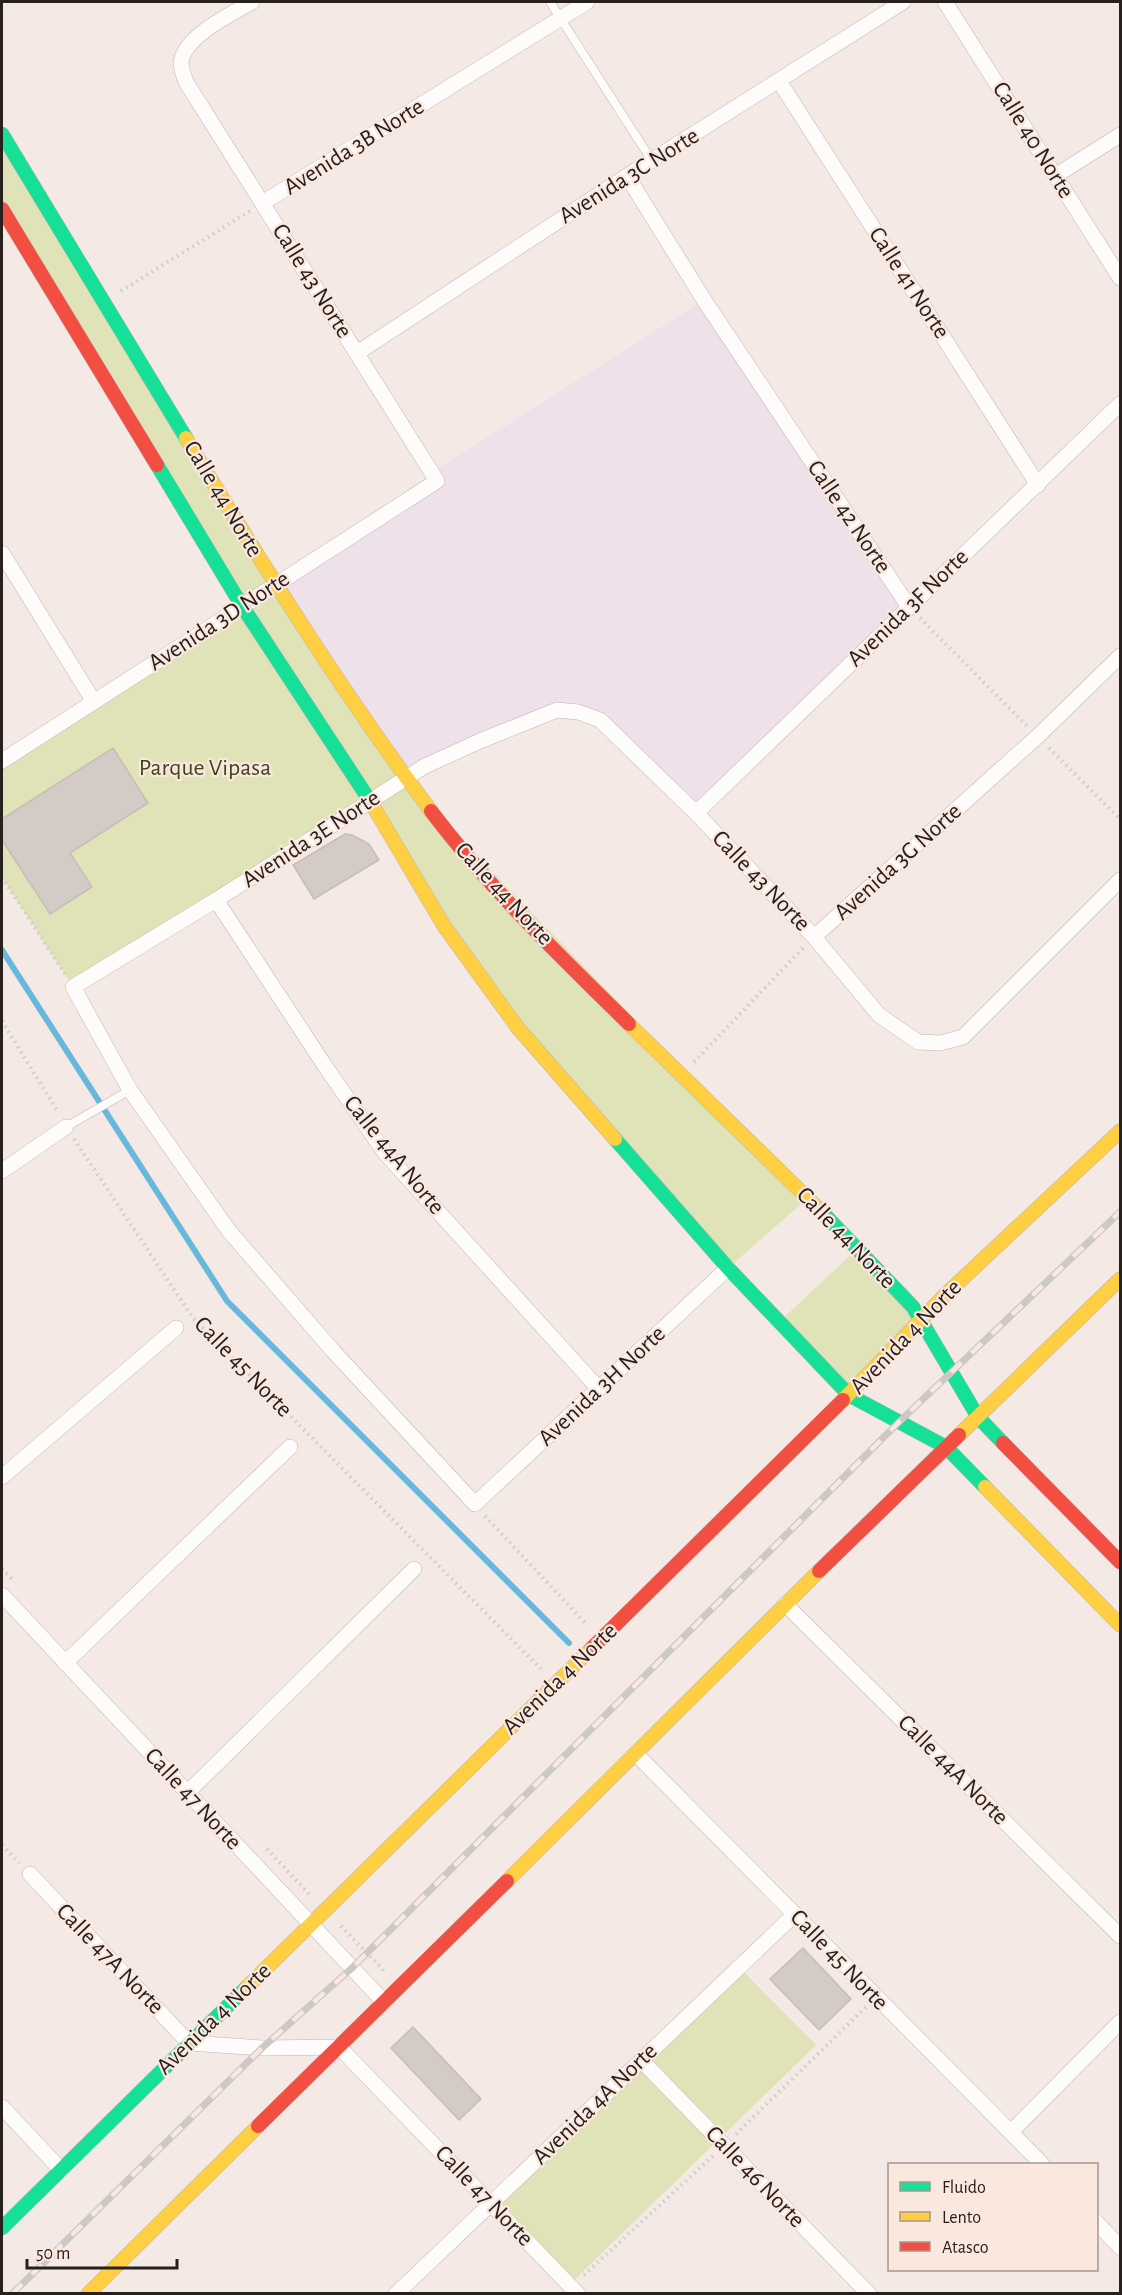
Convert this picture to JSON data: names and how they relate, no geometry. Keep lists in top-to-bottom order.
{
  "streets": {
    "main road": ["Calle 44 Norte", "Avenida 4 Norte"],
    "street": [
      "Calle 40 Norte",
      "Avenida 3B Norte",
      "Avenida 3C Norte",
      "Calle 43 Norte",
      "Calle 41 Norte",
      "Calle 42 Norte",
      "Avenida 3F Norte",
      "Avenida 3D Norte",
      "Avenida 3E Norte",
      "Avenida 3G Norte",
      "Calle 44A Norte",
      "Calle 45 Norte",
      "Avenida 3H Norte",
      "Calle 47 Norte",
      "Calle 47A Norte",
      "Avenida 4A Norte",
      "Calle 46 Norte"
    ]
  },
  "crossings": [
    ["Avenida 3B Norte", "Calle 43 Norte"],
    ["Avenida 3C Norte", "Calle 43 Norte"],
    ["Avenida 3C Norte", "Calle 41 Norte"],
    ["Avenida 3C Norte", "Calle 42 Norte"],
    ["Calle 43 Norte", "Avenida 3F Norte"],
    ["Calle 43 Norte", "Avenida 3D Norte"],
    ["Calle 43 Norte", "Avenida 3E Norte"],
    ["Calle 43 Norte", "Avenida 3G Norte"],
    ["Calle 41 Norte", "Avenida 3F Norte"],
    ["Calle 44 Norte", "Avenida 3D Norte"],
    ["Calle 44 Norte", "Avenida 3E Norte"],
    ["Calle 44 Norte", "Avenida 3G Norte"],
    ["Calle 44 Norte", "Avenida 4 Norte"],
    ["Calle 44 Norte", "Avenida 3H Norte"],
    ["Calle 42 Norte", "Avenida 3F Norte"],
    ["Avenida 3E Norte", "Calle 44A Norte"],
    ["Calle 44A Norte", "Avenida 3H Norte"],
    ["Avenida 4 Norte", "Calle 47 Norte"],
    ["Avenida 4 Norte", "Calle 47A Norte"],
    ["Calle 45 Norte", "Avenida 4A Norte"],
    ["Calle 47 Norte", "Avenida 4A Norte"],
    ["Avenida 4A Norte", "Calle 46 Norte"]
  ],
  "parks": ["Parque Vipasa"],
  "legend": ["Fluido", "Lento", "Atasco"],
  "scale_bar": "50 m"
}
